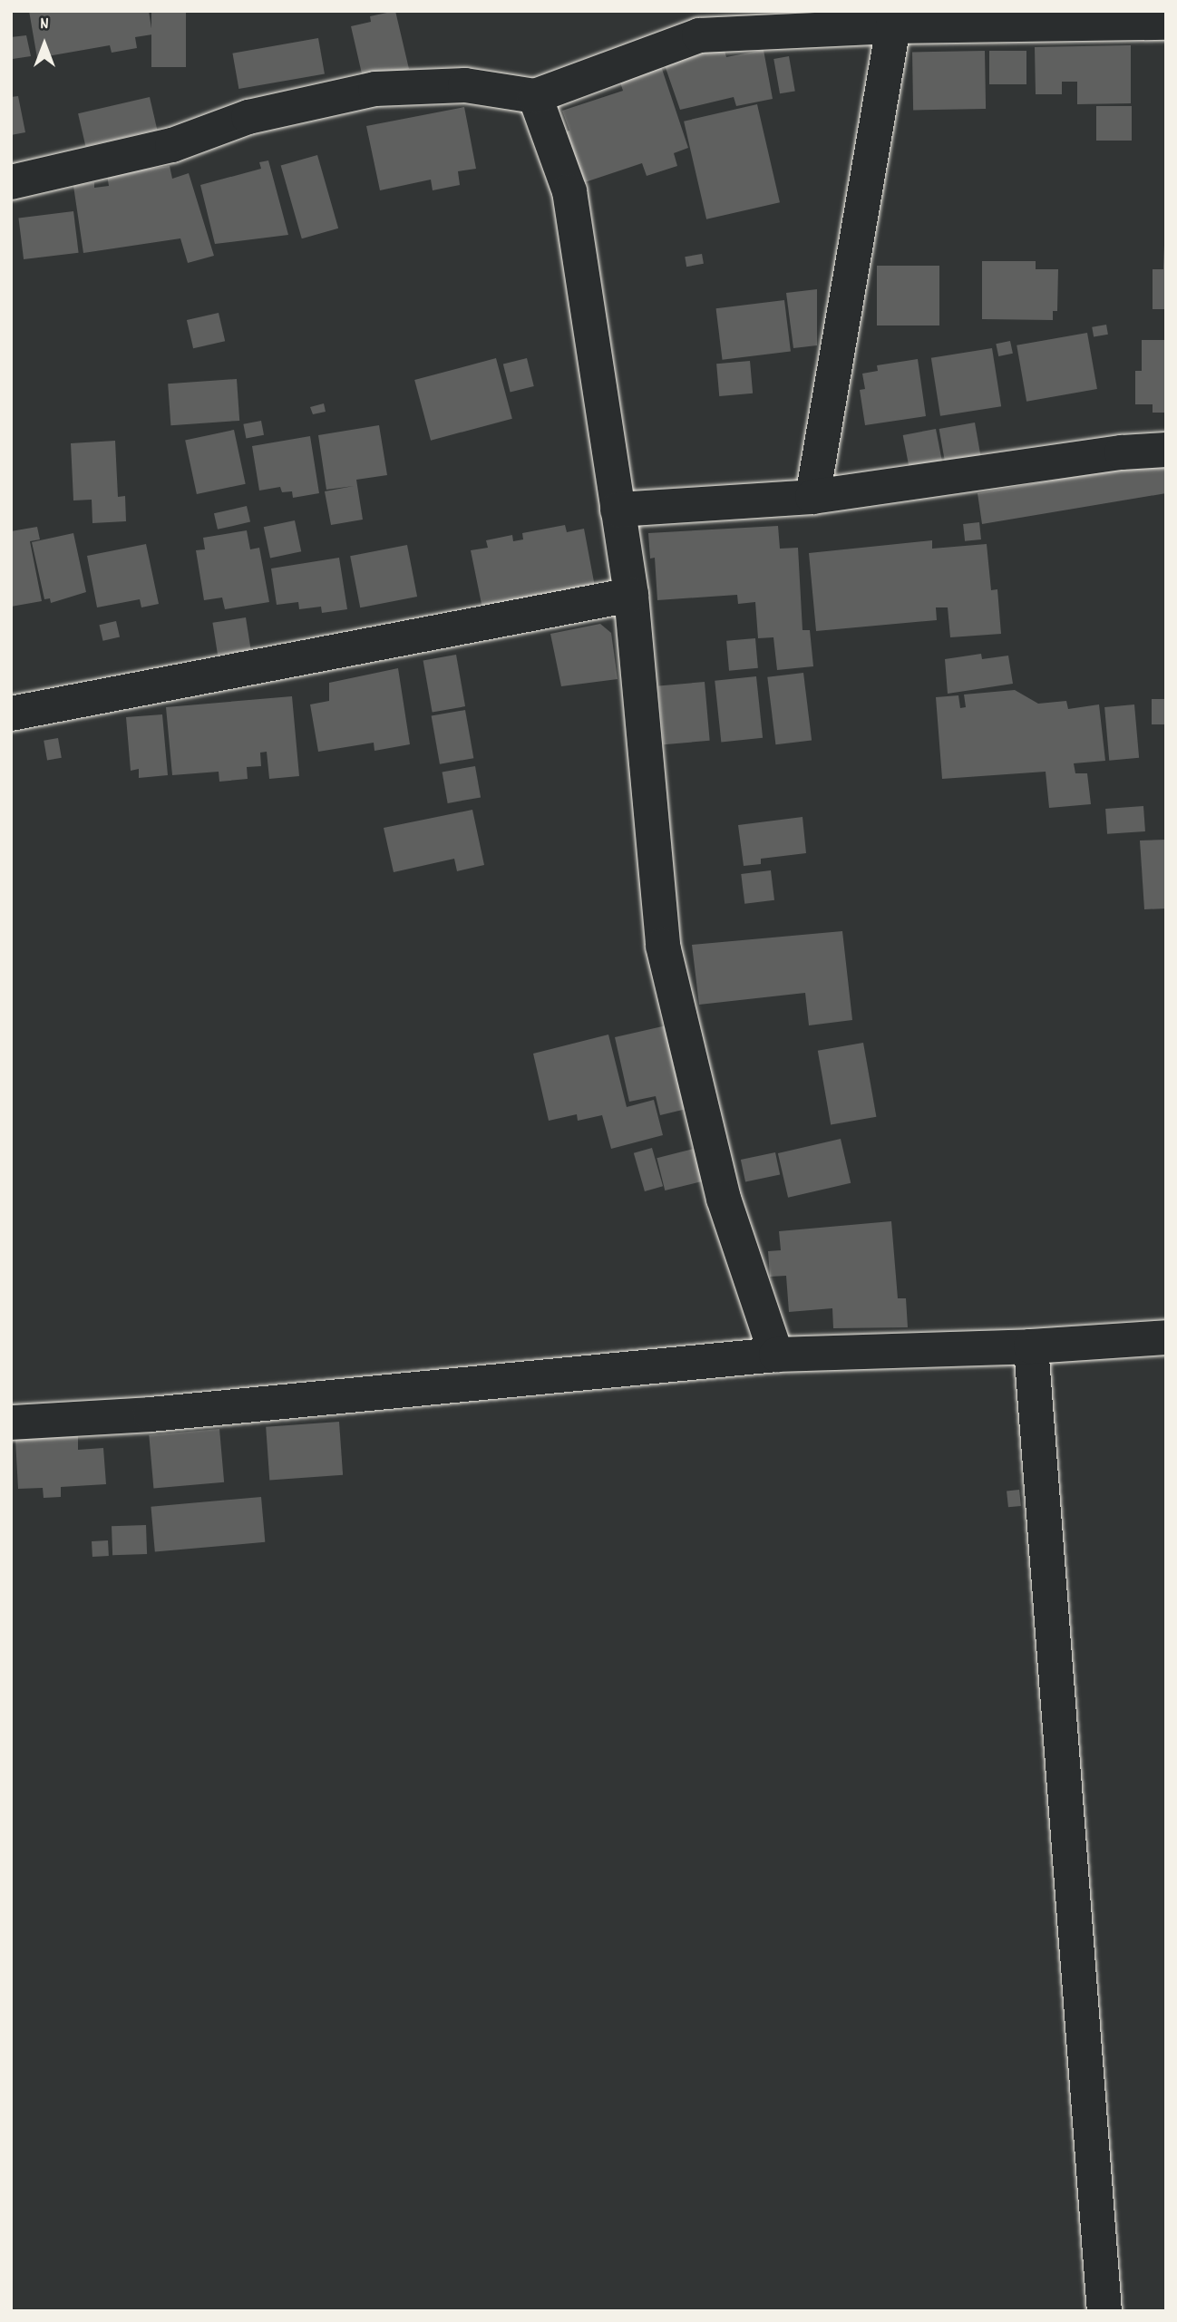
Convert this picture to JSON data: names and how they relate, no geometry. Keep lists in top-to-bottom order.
{
  "north": "top"
}
